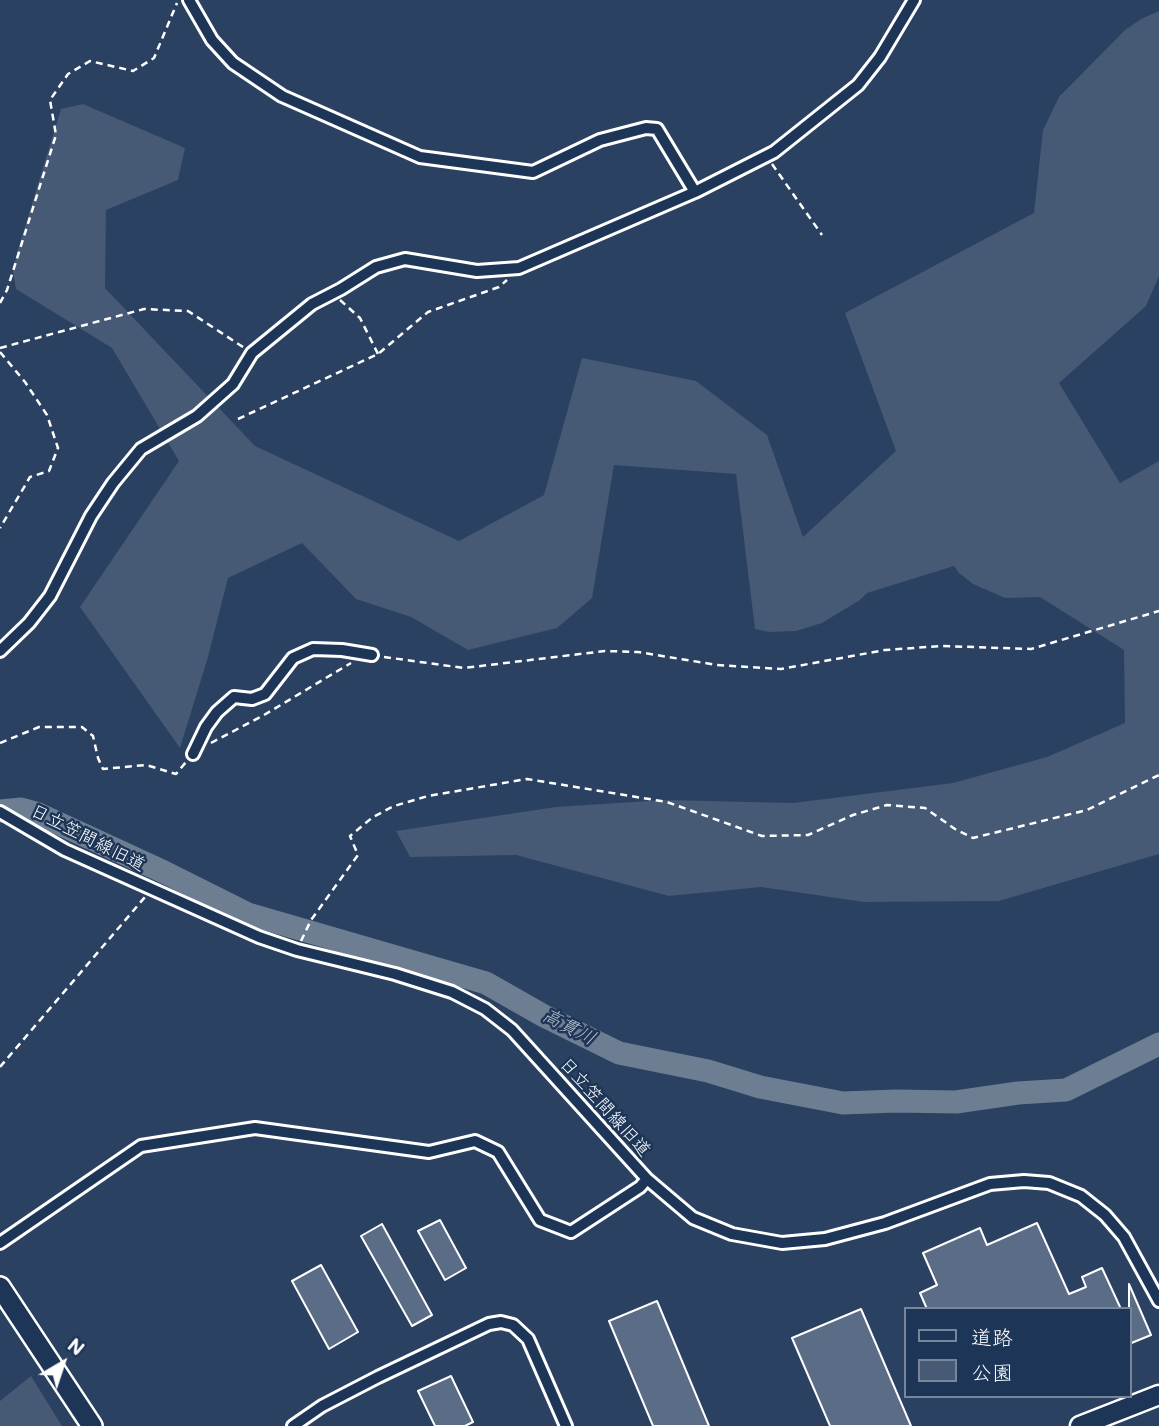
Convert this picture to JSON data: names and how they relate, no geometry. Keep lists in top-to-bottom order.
{
  "streets": {
    "street": ["日立笠間線旧道"]
  },
  "water": ["高貫川"],
  "legend": ["道路", "公園"],
  "north": "top right"
}
